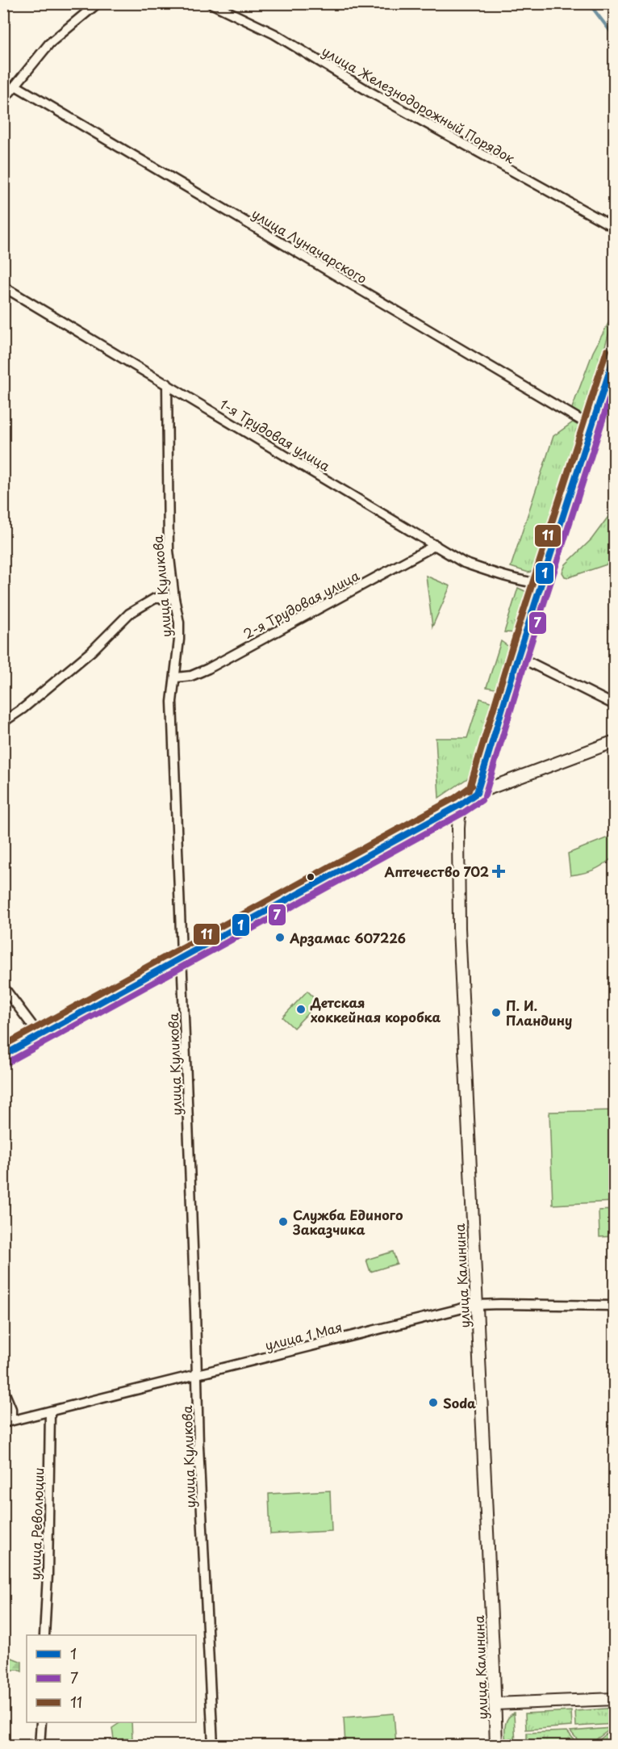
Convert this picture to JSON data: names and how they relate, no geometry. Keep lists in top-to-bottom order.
{
  "streets": {
    "street": [
      "улица Железнодорожный Порядок",
      "улица Луначарского",
      "1-я Трудовая улица",
      "улица Куликова",
      "2-я Трудовая улица",
      "улица Калинина",
      "улица 1 Мая",
      "улица Революции"
    ]
  },
  "crossings": [
    ["1-я Трудовая улица", "улица Куликова"],
    ["1-я Трудовая улица", "2-я Трудовая улица"],
    ["улица Куликова", "2-я Трудовая улица"],
    ["улица Куликова", "улица 1 Мая"],
    ["улица Калинина", "улица 1 Мая"],
    ["улица 1 Мая", "улица Революции"]
  ],
  "places": {
    "health": ["Аптечество 702"],
    "other": [
      "Арзамас 607226",
      "Детская хоккейная коробка",
      "П. И. Пландину",
      "Служба Единого Заказчика",
      "Soda"
    ]
  },
  "lines": ["transit line 11", "transit line 1", "transit line 7"],
  "legend": ["1", "7", "11"]
}
